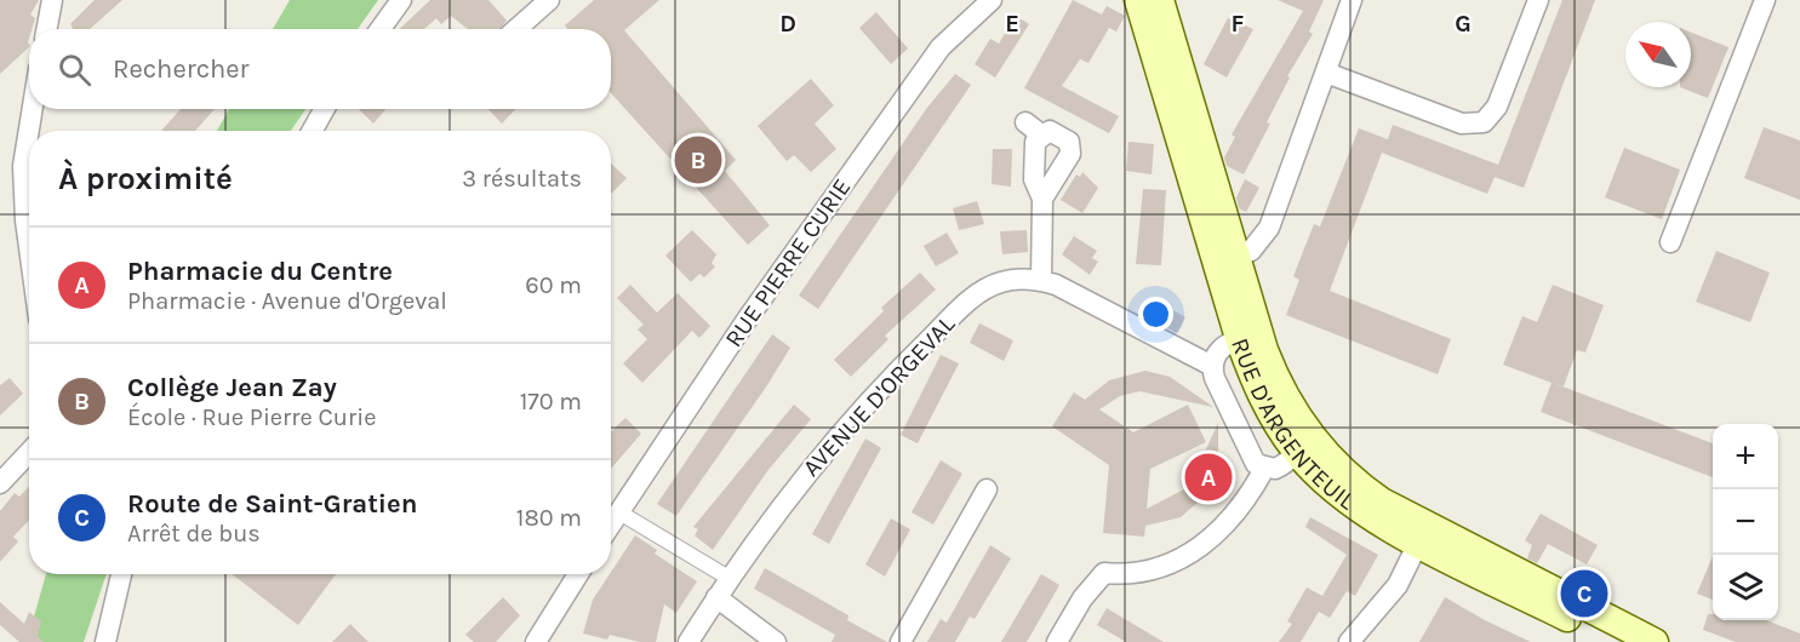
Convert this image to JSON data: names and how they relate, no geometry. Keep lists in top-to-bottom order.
{
  "streets": {
    "main road": ["RUE D'ARGENTEUIL"],
    "street": ["RUE PIERRE CURIE", "AVENUE D'ORGEVAL"]
  },
  "north": "top left",
  "page": {
    "search": "Rechercher",
    "heading": ["À proximité", "3 résultats"],
    "pins": ["B", "A", "C"],
    "list": [
      {
        "mark": "A",
        "name": "Pharmacie du Centre",
        "note": "Pharmacie · Avenue d'Orgeval",
        "value": "60 m"
      },
      {
        "mark": "B",
        "name": "Collège Jean Zay",
        "note": "École · Rue Pierre Curie",
        "value": "170 m"
      },
      {
        "mark": "C",
        "name": "Route de Saint-Gratien",
        "note": "Arrêt de bus",
        "value": "180 m"
      }
    ],
    "map_buttons": ["+", "−"]
  },
  "grid": {
    "columns": [
      "D",
      "E",
      "F",
      "G"
    ]
  }
}
